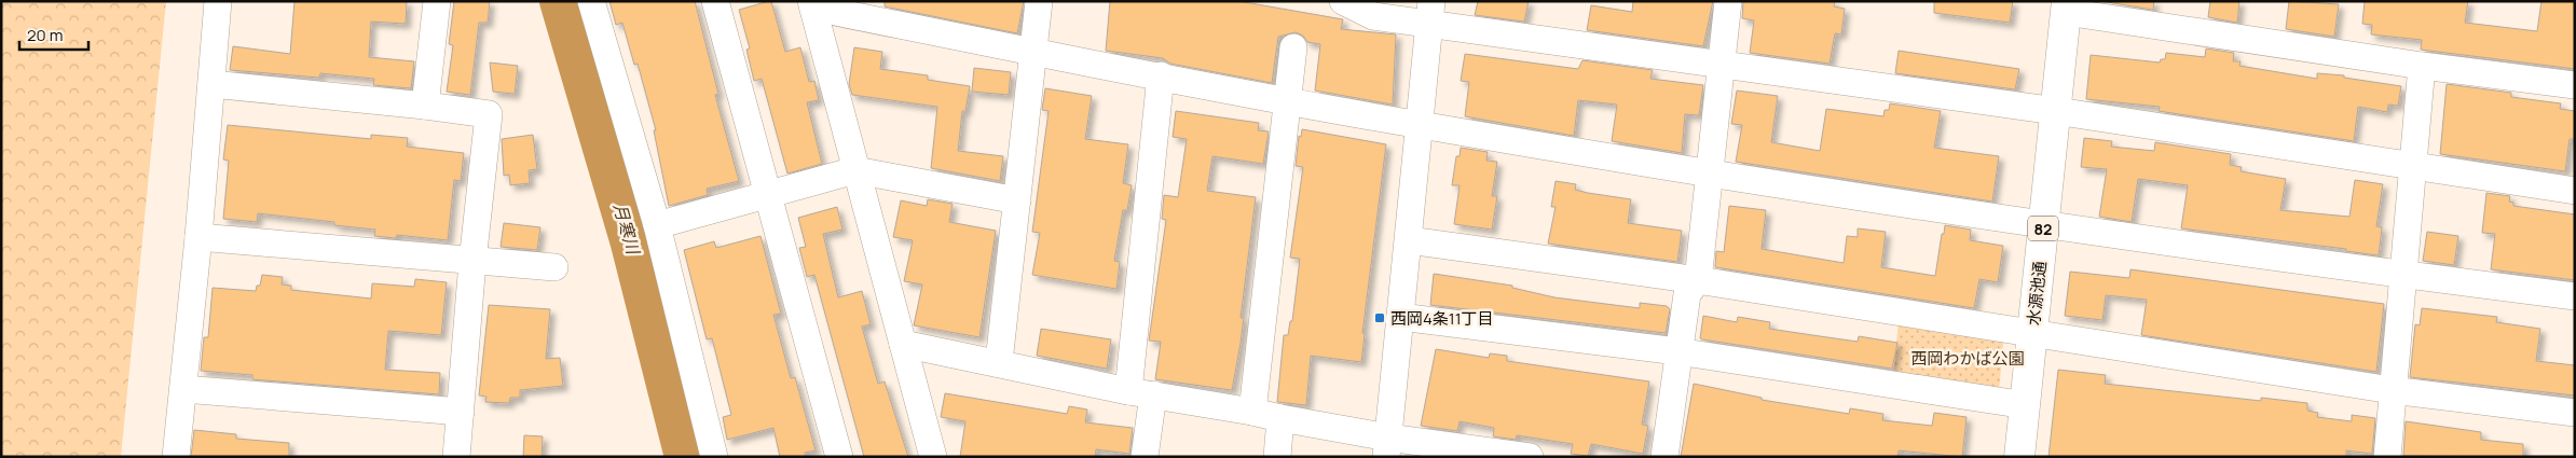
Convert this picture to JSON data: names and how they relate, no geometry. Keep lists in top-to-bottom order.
{
  "streets": {
    "main road": ["82", "水源池通"]
  },
  "water": ["月寒川"],
  "parks": ["西岡わかば公園"],
  "places": {
    "transit": ["西岡4条11丁目"]
  },
  "scale_bar": "20 m"
}
